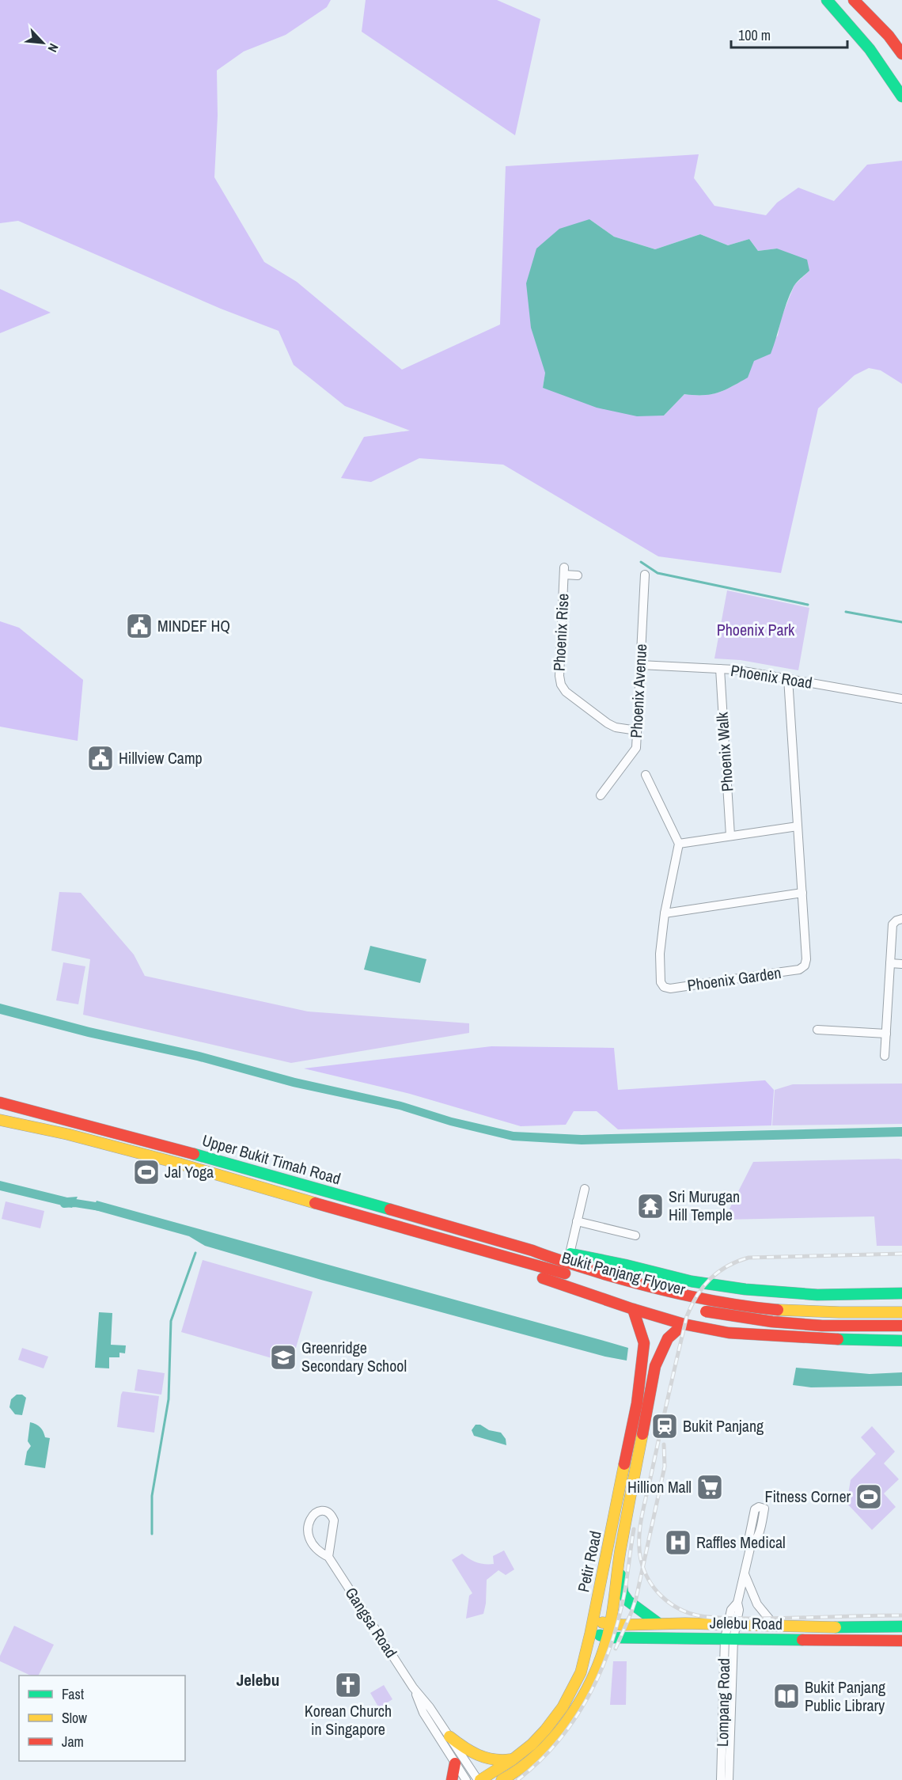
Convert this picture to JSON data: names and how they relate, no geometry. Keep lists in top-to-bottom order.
{
  "streets": {
    "main road": [
      "Upper Bukit Timah Road",
      "Bukit Panjang Flyover",
      "Petir Road",
      "Jelebu Road"
    ],
    "street": [
      "Phoenix Rise",
      "Phoenix Road",
      "Phoenix Avenue",
      "Phoenix Walk",
      "Phoenix Garden",
      "Gangsa Road",
      "Lompang Road"
    ]
  },
  "crossings": [
    ["Phoenix Rise", "Phoenix Avenue"],
    ["Phoenix Road", "Phoenix Avenue"],
    ["Phoenix Road", "Phoenix Walk"],
    ["Phoenix Road", "Phoenix Garden"],
    ["Upper Bukit Timah Road", "Bukit Panjang Flyover"],
    ["Petir Road", "Gangsa Road"],
    ["Petir Road", "Jelebu Road"],
    ["Jelebu Road", "Lompang Road"]
  ],
  "districts": ["Jelebu"],
  "parks": ["Phoenix Park"],
  "places": {
    "public building": ["MINDEF HQ", "Hillview Camp"],
    "sports": ["Jal Yoga", "Fitness Corner"],
    "temple": ["Sri Murugan Hill Temple"],
    "school or university": ["Greenridge Secondary School"],
    "station": ["Bukit Panjang"],
    "supermarket": ["Hillion Mall"],
    "hospital": ["Raffles Medical"],
    "church": ["Korean Church in Singapore"],
    "library": ["Bukit Panjang Public Library"]
  },
  "legend": ["Fast", "Slow", "Jam"],
  "scale_bar": "100 m",
  "north": "bottom right"
}
